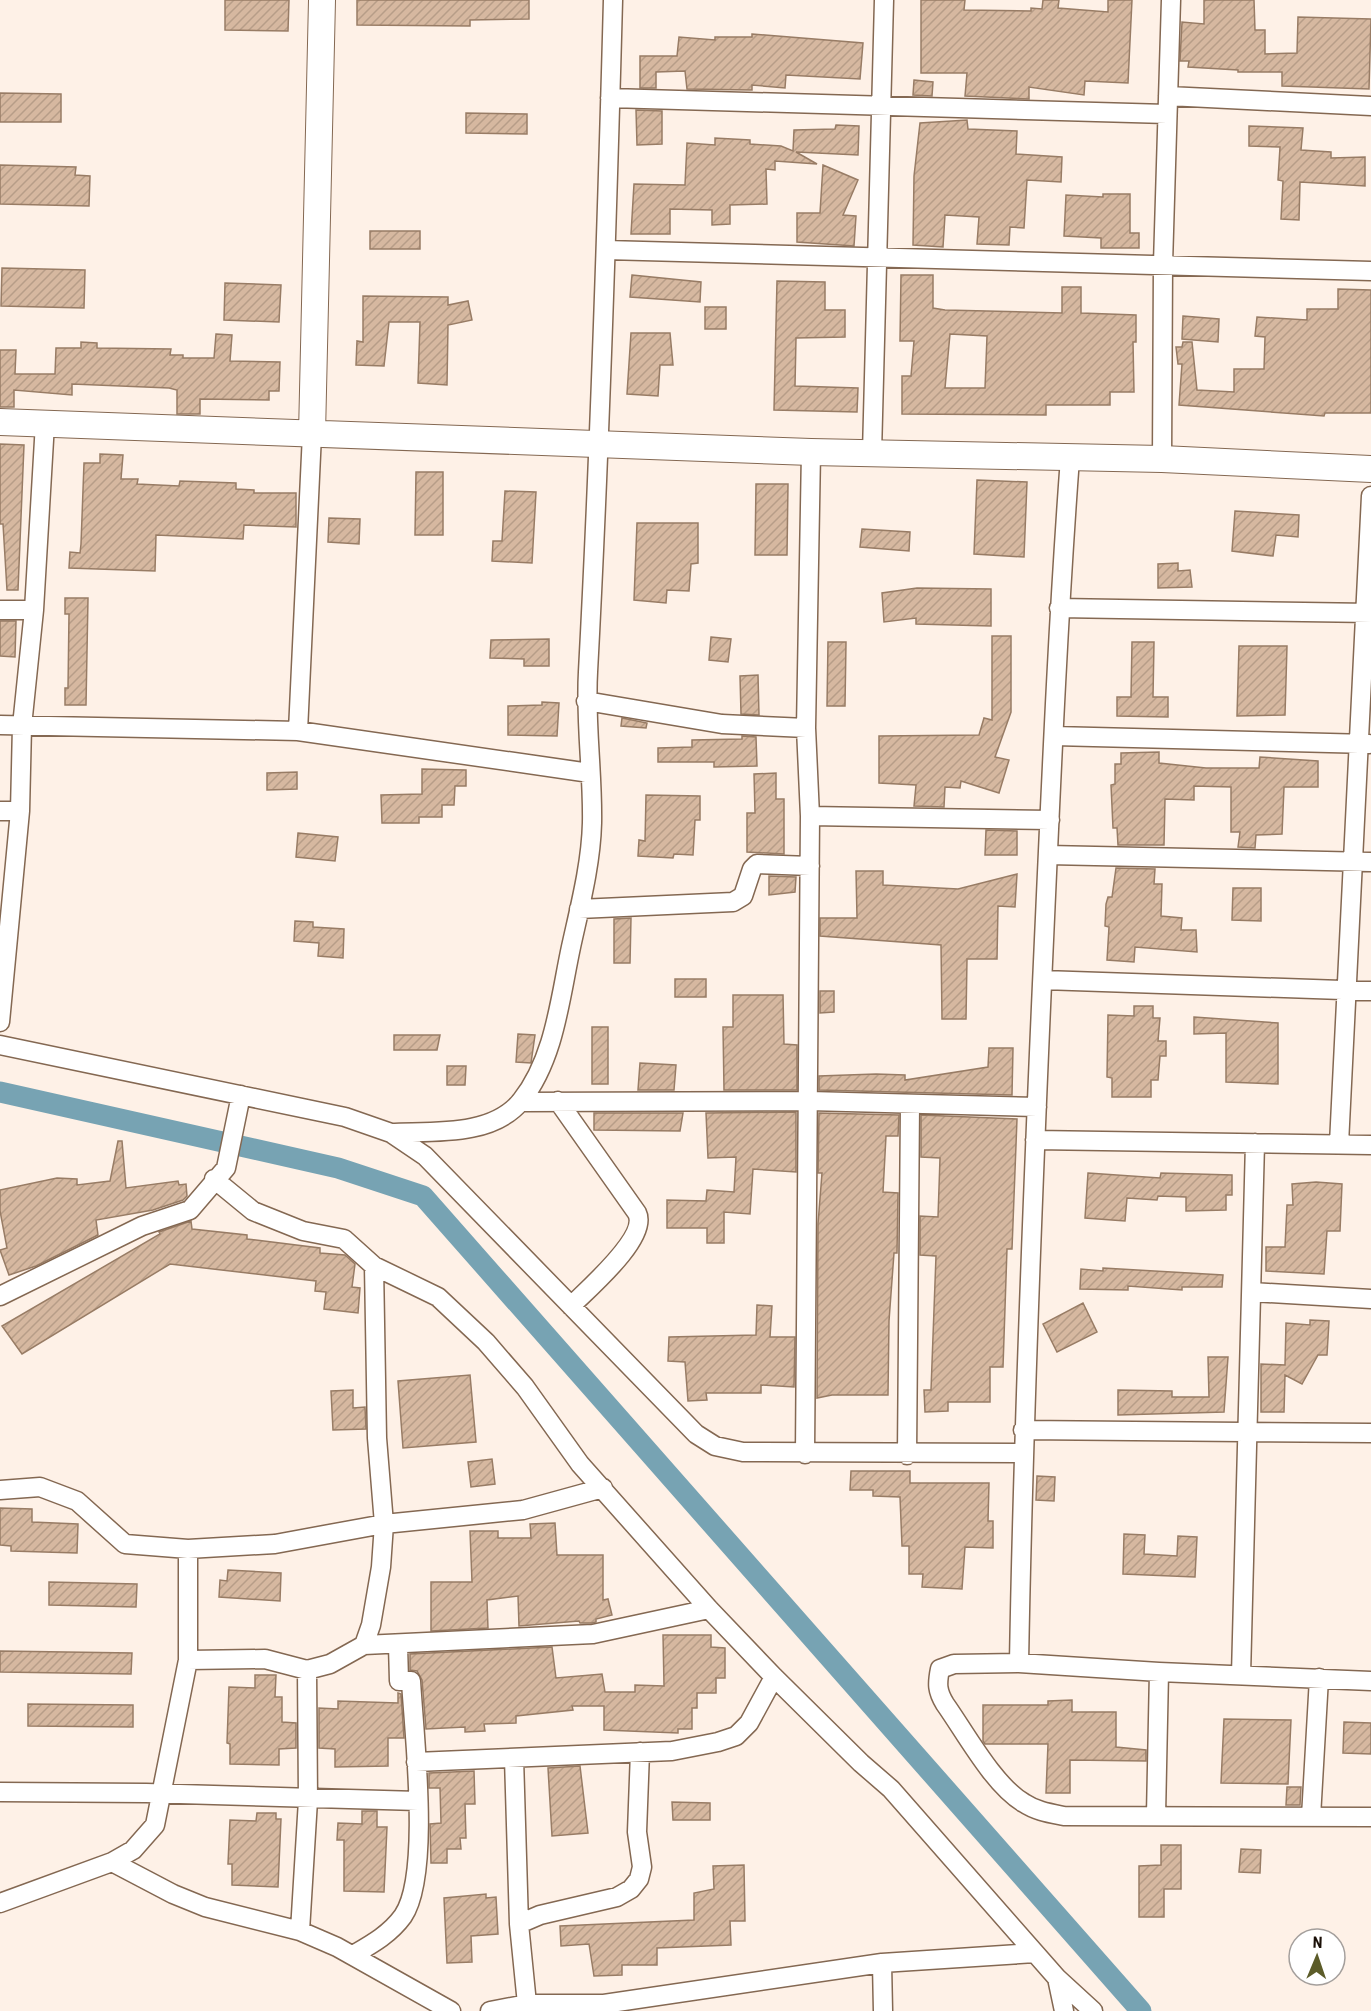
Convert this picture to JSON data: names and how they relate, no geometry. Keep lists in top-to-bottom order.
{
  "north": "top"
}
